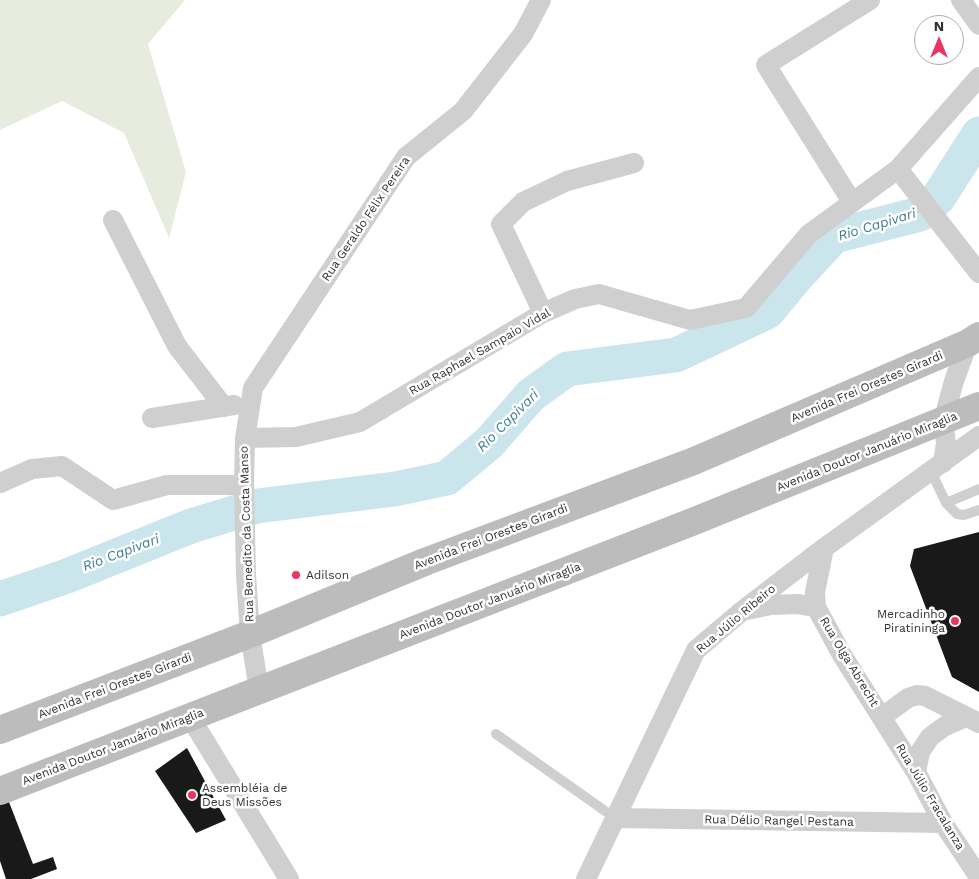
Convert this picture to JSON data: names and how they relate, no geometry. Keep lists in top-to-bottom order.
{
  "streets": {
    "main road": ["Avenida Frei Orestes Girardi", "Avenida Doutor Januário Miraglia"],
    "street": [
      "Rua Geraldo Félix Pereira",
      "Rua Raphael Sampaio Vidal",
      "Rua Benedito da Costa Manso",
      "Rua Júlio Ribeiro",
      "Rua Olga Abrecht",
      "Rua Júlio Fracalanza",
      "Rua Délio Rangel Pestana"
    ]
  },
  "crossings": [
    ["Rua Geraldo Félix Pereira", "Rua Raphael Sampaio Vidal"],
    ["Rua Geraldo Félix Pereira", "Rua Benedito da Costa Manso"],
    ["Rua Raphael Sampaio Vidal", "Rua Benedito da Costa Manso"],
    ["Avenida Frei Orestes Girardi", "Rua Benedito da Costa Manso"],
    ["Avenida Doutor Januário Miraglia", "Rua Benedito da Costa Manso"],
    ["Rua Júlio Ribeiro", "Rua Olga Abrecht"],
    ["Rua Júlio Ribeiro", "Rua Délio Rangel Pestana"],
    ["Rua Olga Abrecht", "Rua Júlio Fracalanza"],
    ["Rua Júlio Fracalanza", "Rua Délio Rangel Pestana"]
  ],
  "water": ["Rio Capivari"],
  "places": ["Adilson", "Mercadinho Piratininga", "Assembléia de Deus Missões"],
  "north": "top"
}
